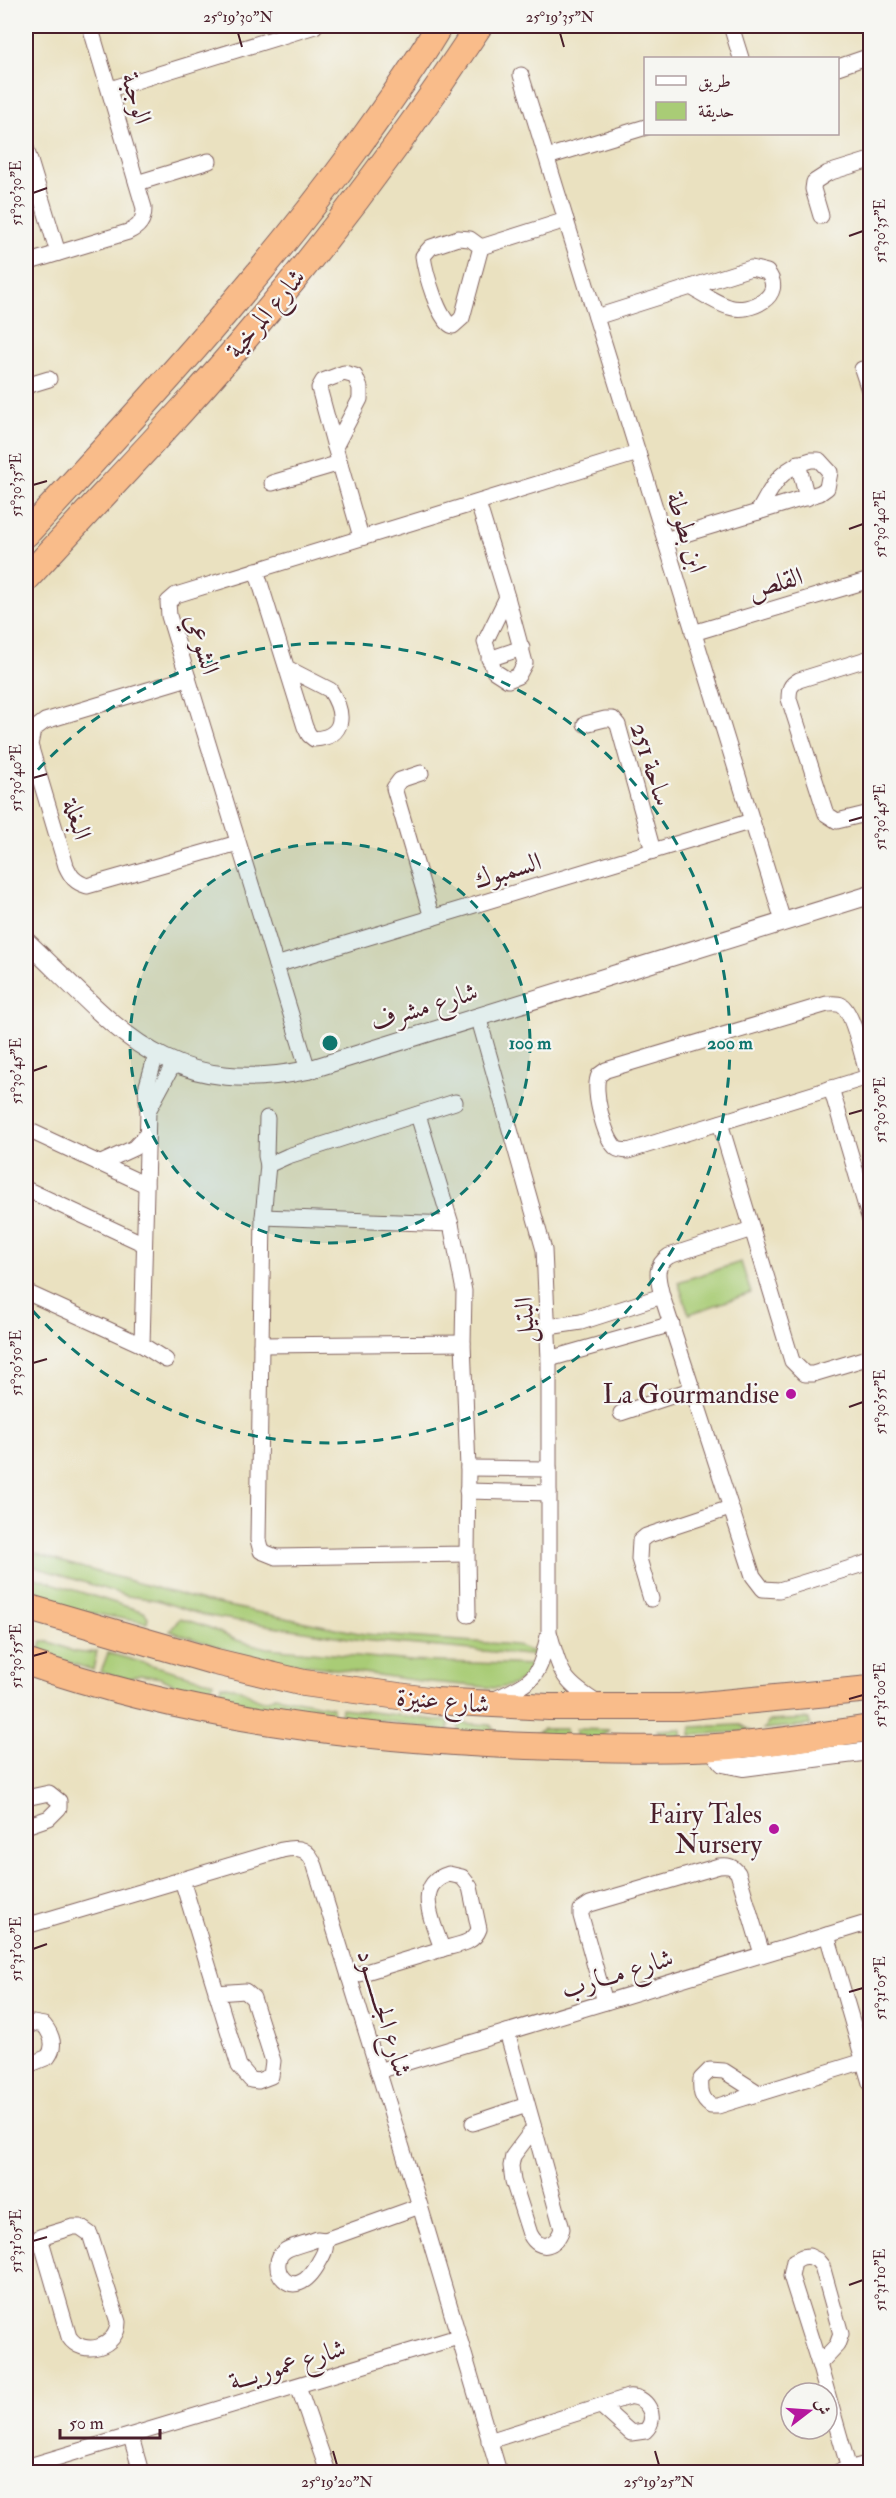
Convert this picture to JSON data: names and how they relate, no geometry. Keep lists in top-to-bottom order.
{
  "streets": {
    "highway": ["شارع المرخية", "شارع عنيزة"],
    "street": [
      "الوجبة",
      "ابن بطوطة",
      "القلص",
      "الشوعي",
      "ساحة 251",
      "البغلة",
      "السمبوك",
      "شارع مشرف",
      "البتيل",
      "شارع مـــارب",
      "شارع الجــــــــود",
      "شارع عموريـــة"
    ]
  },
  "crossings": [
    ["ابن بطوطة", "القلص"],
    ["ابن بطوطة", "الشوعي"],
    ["ابن بطوطة", "السمبوك"],
    ["ابن بطوطة", "شارع مشرف"],
    ["الشوعي", "البغلة"],
    ["الشوعي", "السمبوك"],
    ["الشوعي", "شارع مشرف"],
    ["ساحة 251", "السمبوك"],
    ["شارع مشرف", "البتيل"],
    ["البتيل", "شارع عنيزة"],
    ["شارع مـــارب", "شارع الجــــــــود"],
    ["شارع الجــــــــود", "شارع عموريـــة"]
  ],
  "places": ["La Gourmandise", "Fairy Tales Nursery"],
  "legend": ["طريق", "حديقة"],
  "scale_bar": "50 m",
  "north": "right",
  "coordinates": [
    "25°19'30\"N",
    "25°19'35\"N",
    "51°30'30\"E",
    "51°30'35\"E",
    "51°30'40\"E",
    "51°30'45\"E",
    "51°30'50\"E",
    "51°30'55\"E",
    "51°31'00\"E",
    "51°31'05\"E",
    "51°31'10\"E",
    "25°19'20\"N",
    "25°19'25\"N"
  ],
  "rings": ["100 m", "200 m"]
}
